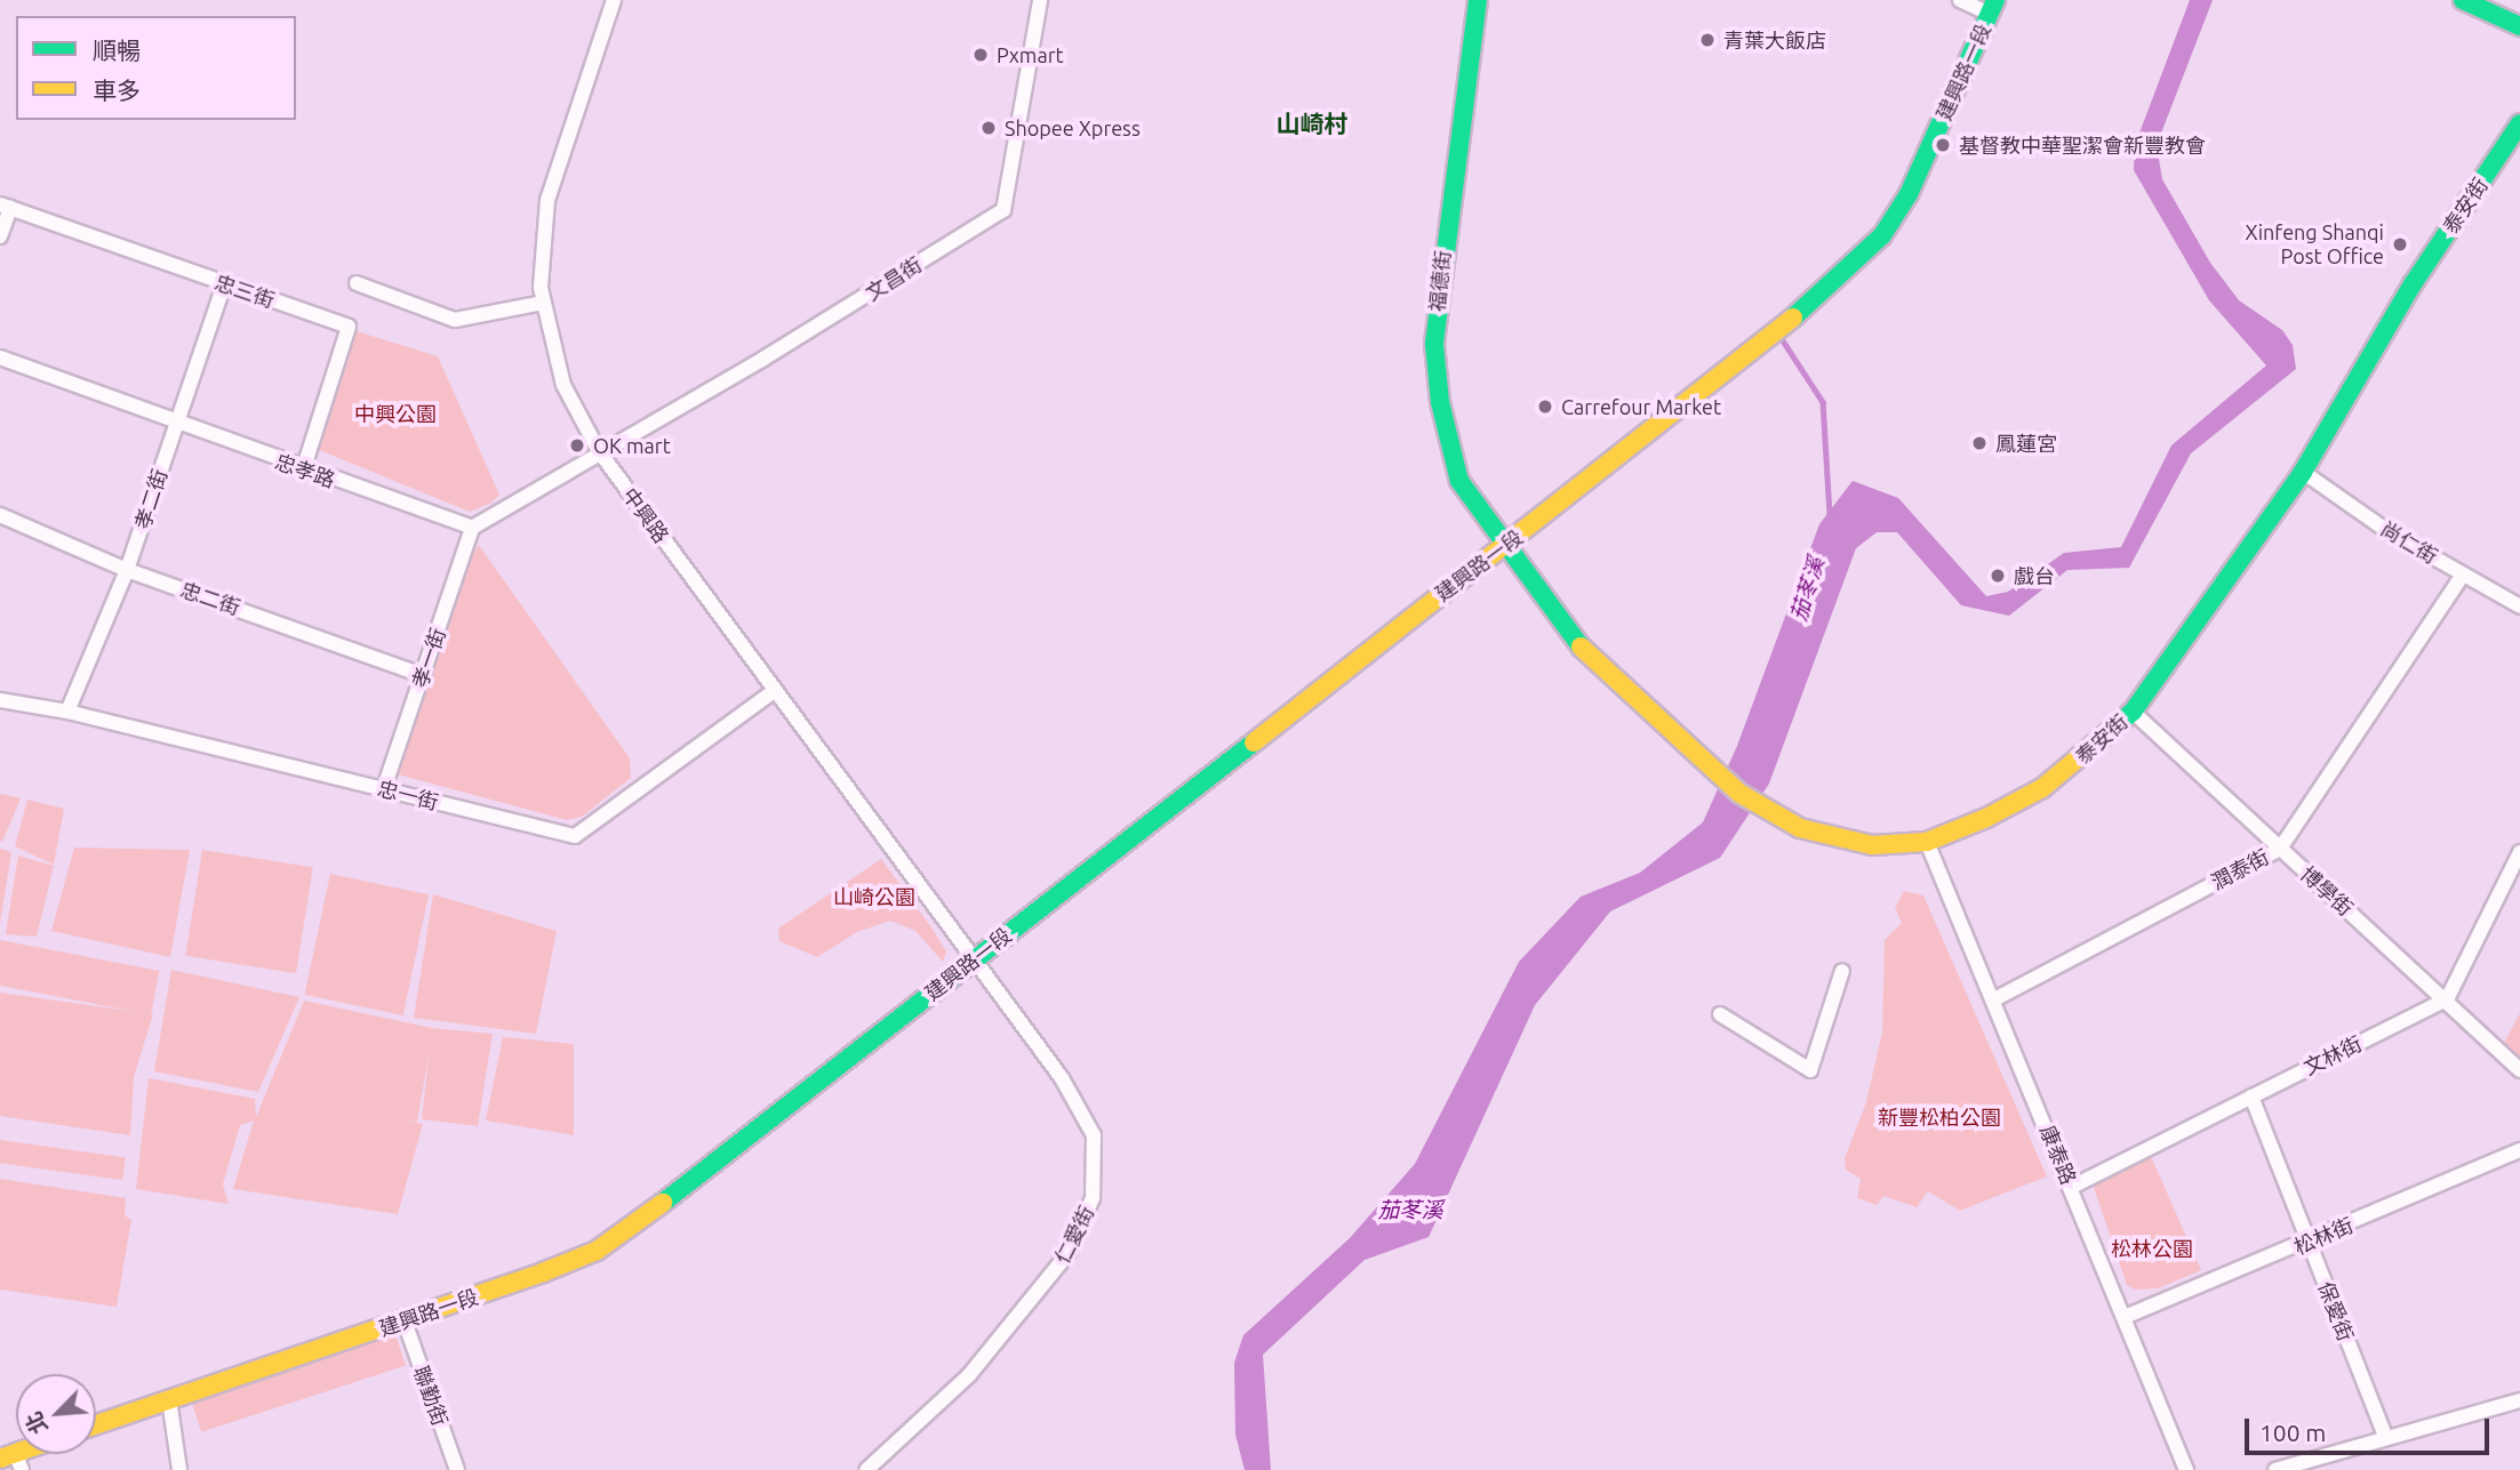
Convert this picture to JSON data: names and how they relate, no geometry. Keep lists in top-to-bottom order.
{
  "streets": {
    "street": [
      "建興路一段",
      "泰安街",
      "文昌街",
      "福德街",
      "忠三街",
      "忠孝路",
      "孝二街",
      "中興路",
      "尚仁街",
      "忠二街",
      "孝一街",
      "忠一街",
      "潤泰街",
      "博學街",
      "文林街",
      "康泰路",
      "仁愛街",
      "松林街",
      "保愛街",
      "聯勤街"
    ]
  },
  "crossings": [
    ["建興路一段", "泰安街"],
    ["建興路一段", "福德街"],
    ["建興路一段", "中興路"],
    ["建興路一段", "仁愛街"],
    ["建興路一段", "聯勤街"],
    ["泰安街", "福德街"],
    ["泰安街", "尚仁街"],
    ["泰安街", "博學街"],
    ["泰安街", "康泰路"],
    ["文昌街", "中興路"],
    ["忠三街", "忠孝路"],
    ["忠三街", "孝二街"],
    ["忠孝路", "孝二街"],
    ["忠孝路", "孝一街"],
    ["孝二街", "忠二街"],
    ["孝二街", "忠一街"],
    ["中興路", "忠一街"],
    ["中興路", "仁愛街"],
    ["尚仁街", "潤泰街"],
    ["忠二街", "孝一街"],
    ["孝一街", "忠一街"],
    ["潤泰街", "博學街"],
    ["潤泰街", "康泰路"],
    ["博學街", "文林街"],
    ["文林街", "康泰路"],
    ["文林街", "保愛街"],
    ["康泰路", "松林街"],
    ["松林街", "保愛街"]
  ],
  "districts": ["山崎村"],
  "water": ["茄苳溪"],
  "parks": [
    "中興公園",
    "山崎公園",
    "新豐松柏公園",
    "松林公園"
  ],
  "places": [
    "青葉大飯店",
    "Pxmart",
    "Shopee Xpress",
    "基督教中華聖潔會新豐教會",
    "Xinfeng Shanqi Post Office",
    "Carrefour Market",
    "鳳蓮宮",
    "OK mart",
    "戲台"
  ],
  "legend": ["順暢", "車多"],
  "scale_bar": "100 m",
  "north": "bottom left"
}
